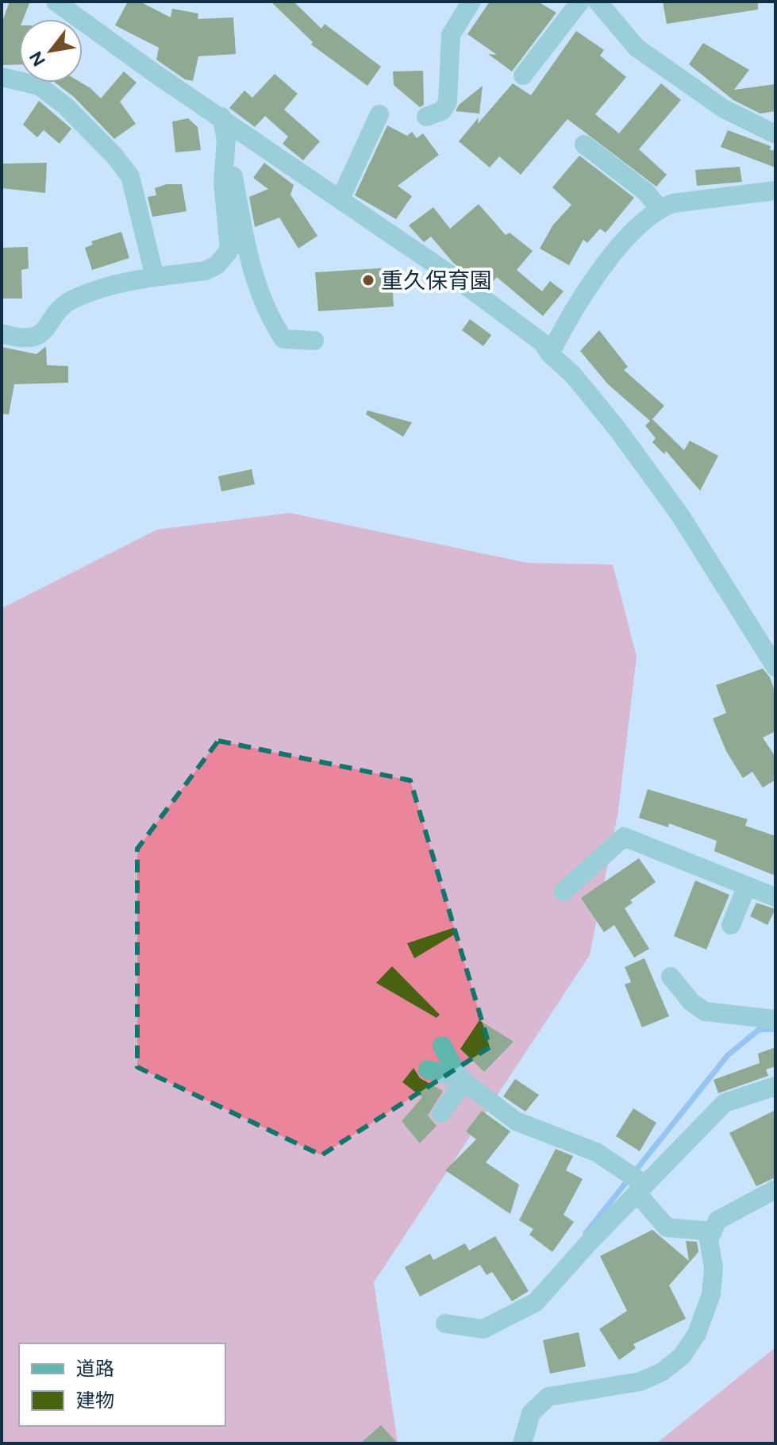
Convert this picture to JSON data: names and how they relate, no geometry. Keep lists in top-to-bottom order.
{
  "places": ["重久保育園"],
  "legend": ["道路", "建物"],
  "north": "bottom left"
}
